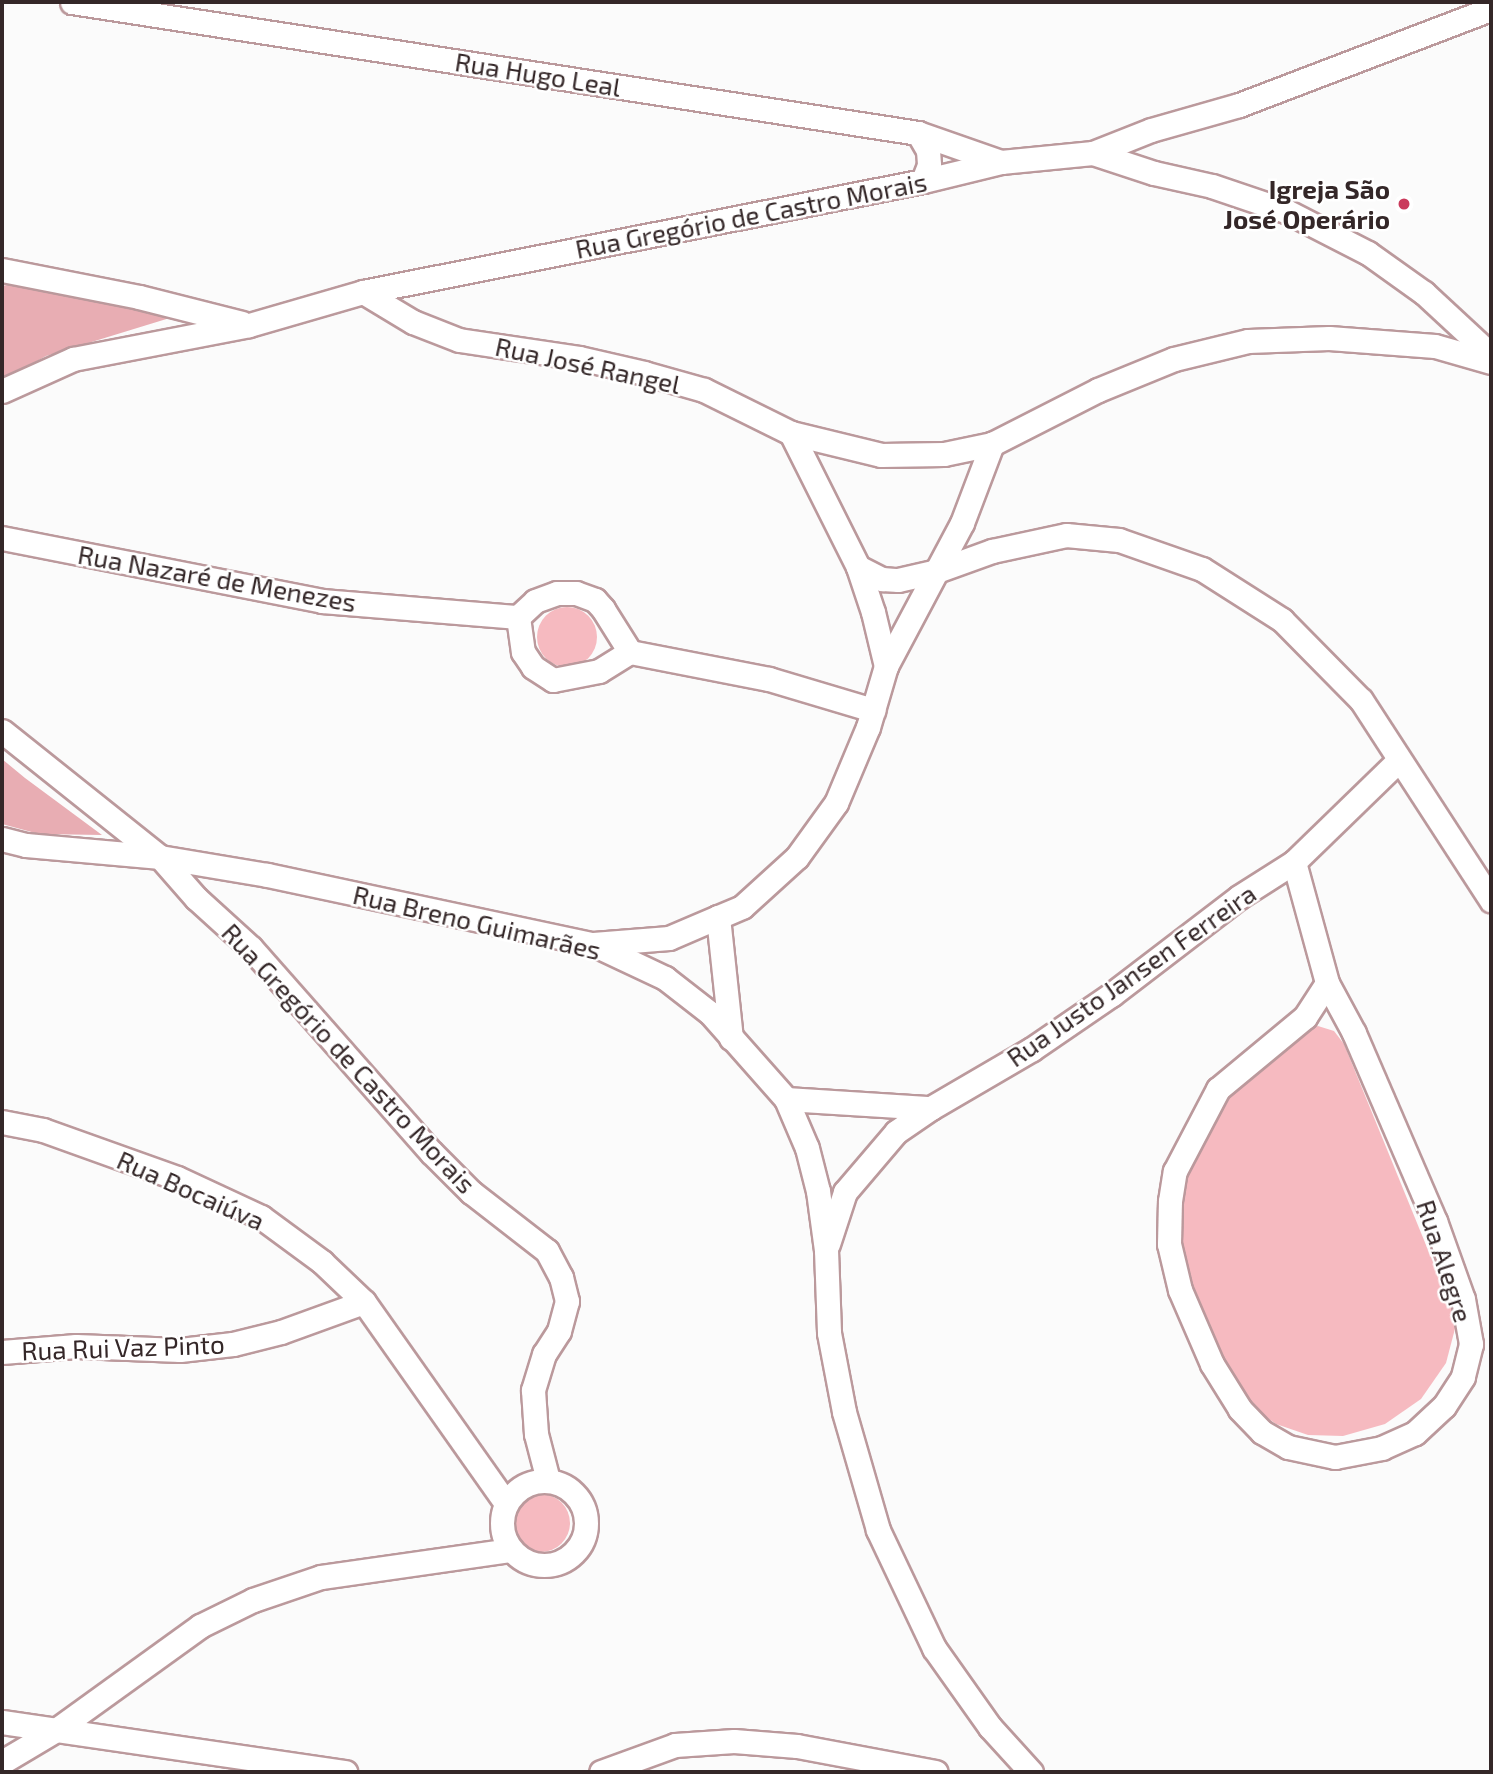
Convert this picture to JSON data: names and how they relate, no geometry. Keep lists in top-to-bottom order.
{
  "streets": {
    "street": [
      "Rua Hugo Leal",
      "Rua Gregório de Castro Morais",
      "Rua José Rangel",
      "Rua Nazaré de Menezes",
      "Rua Breno Guimarães",
      "Rua Justo Jansen Ferreira",
      "Rua Bocaiúva",
      "Rua Alegre",
      "Rua Rui Vaz Pinto"
    ]
  },
  "crossings": [
    ["Rua Hugo Leal", "Rua Gregório de Castro Morais"],
    ["Rua Gregório de Castro Morais", "Rua José Rangel"],
    ["Rua Gregório de Castro Morais", "Rua Breno Guimarães"],
    ["Rua Gregório de Castro Morais", "Rua Bocaiúva"],
    ["Rua Breno Guimarães", "Rua Justo Jansen Ferreira"],
    ["Rua Justo Jansen Ferreira", "Rua Alegre"],
    ["Rua Bocaiúva", "Rua Rui Vaz Pinto"]
  ],
  "places": ["Igreja São José Operário"]
}
